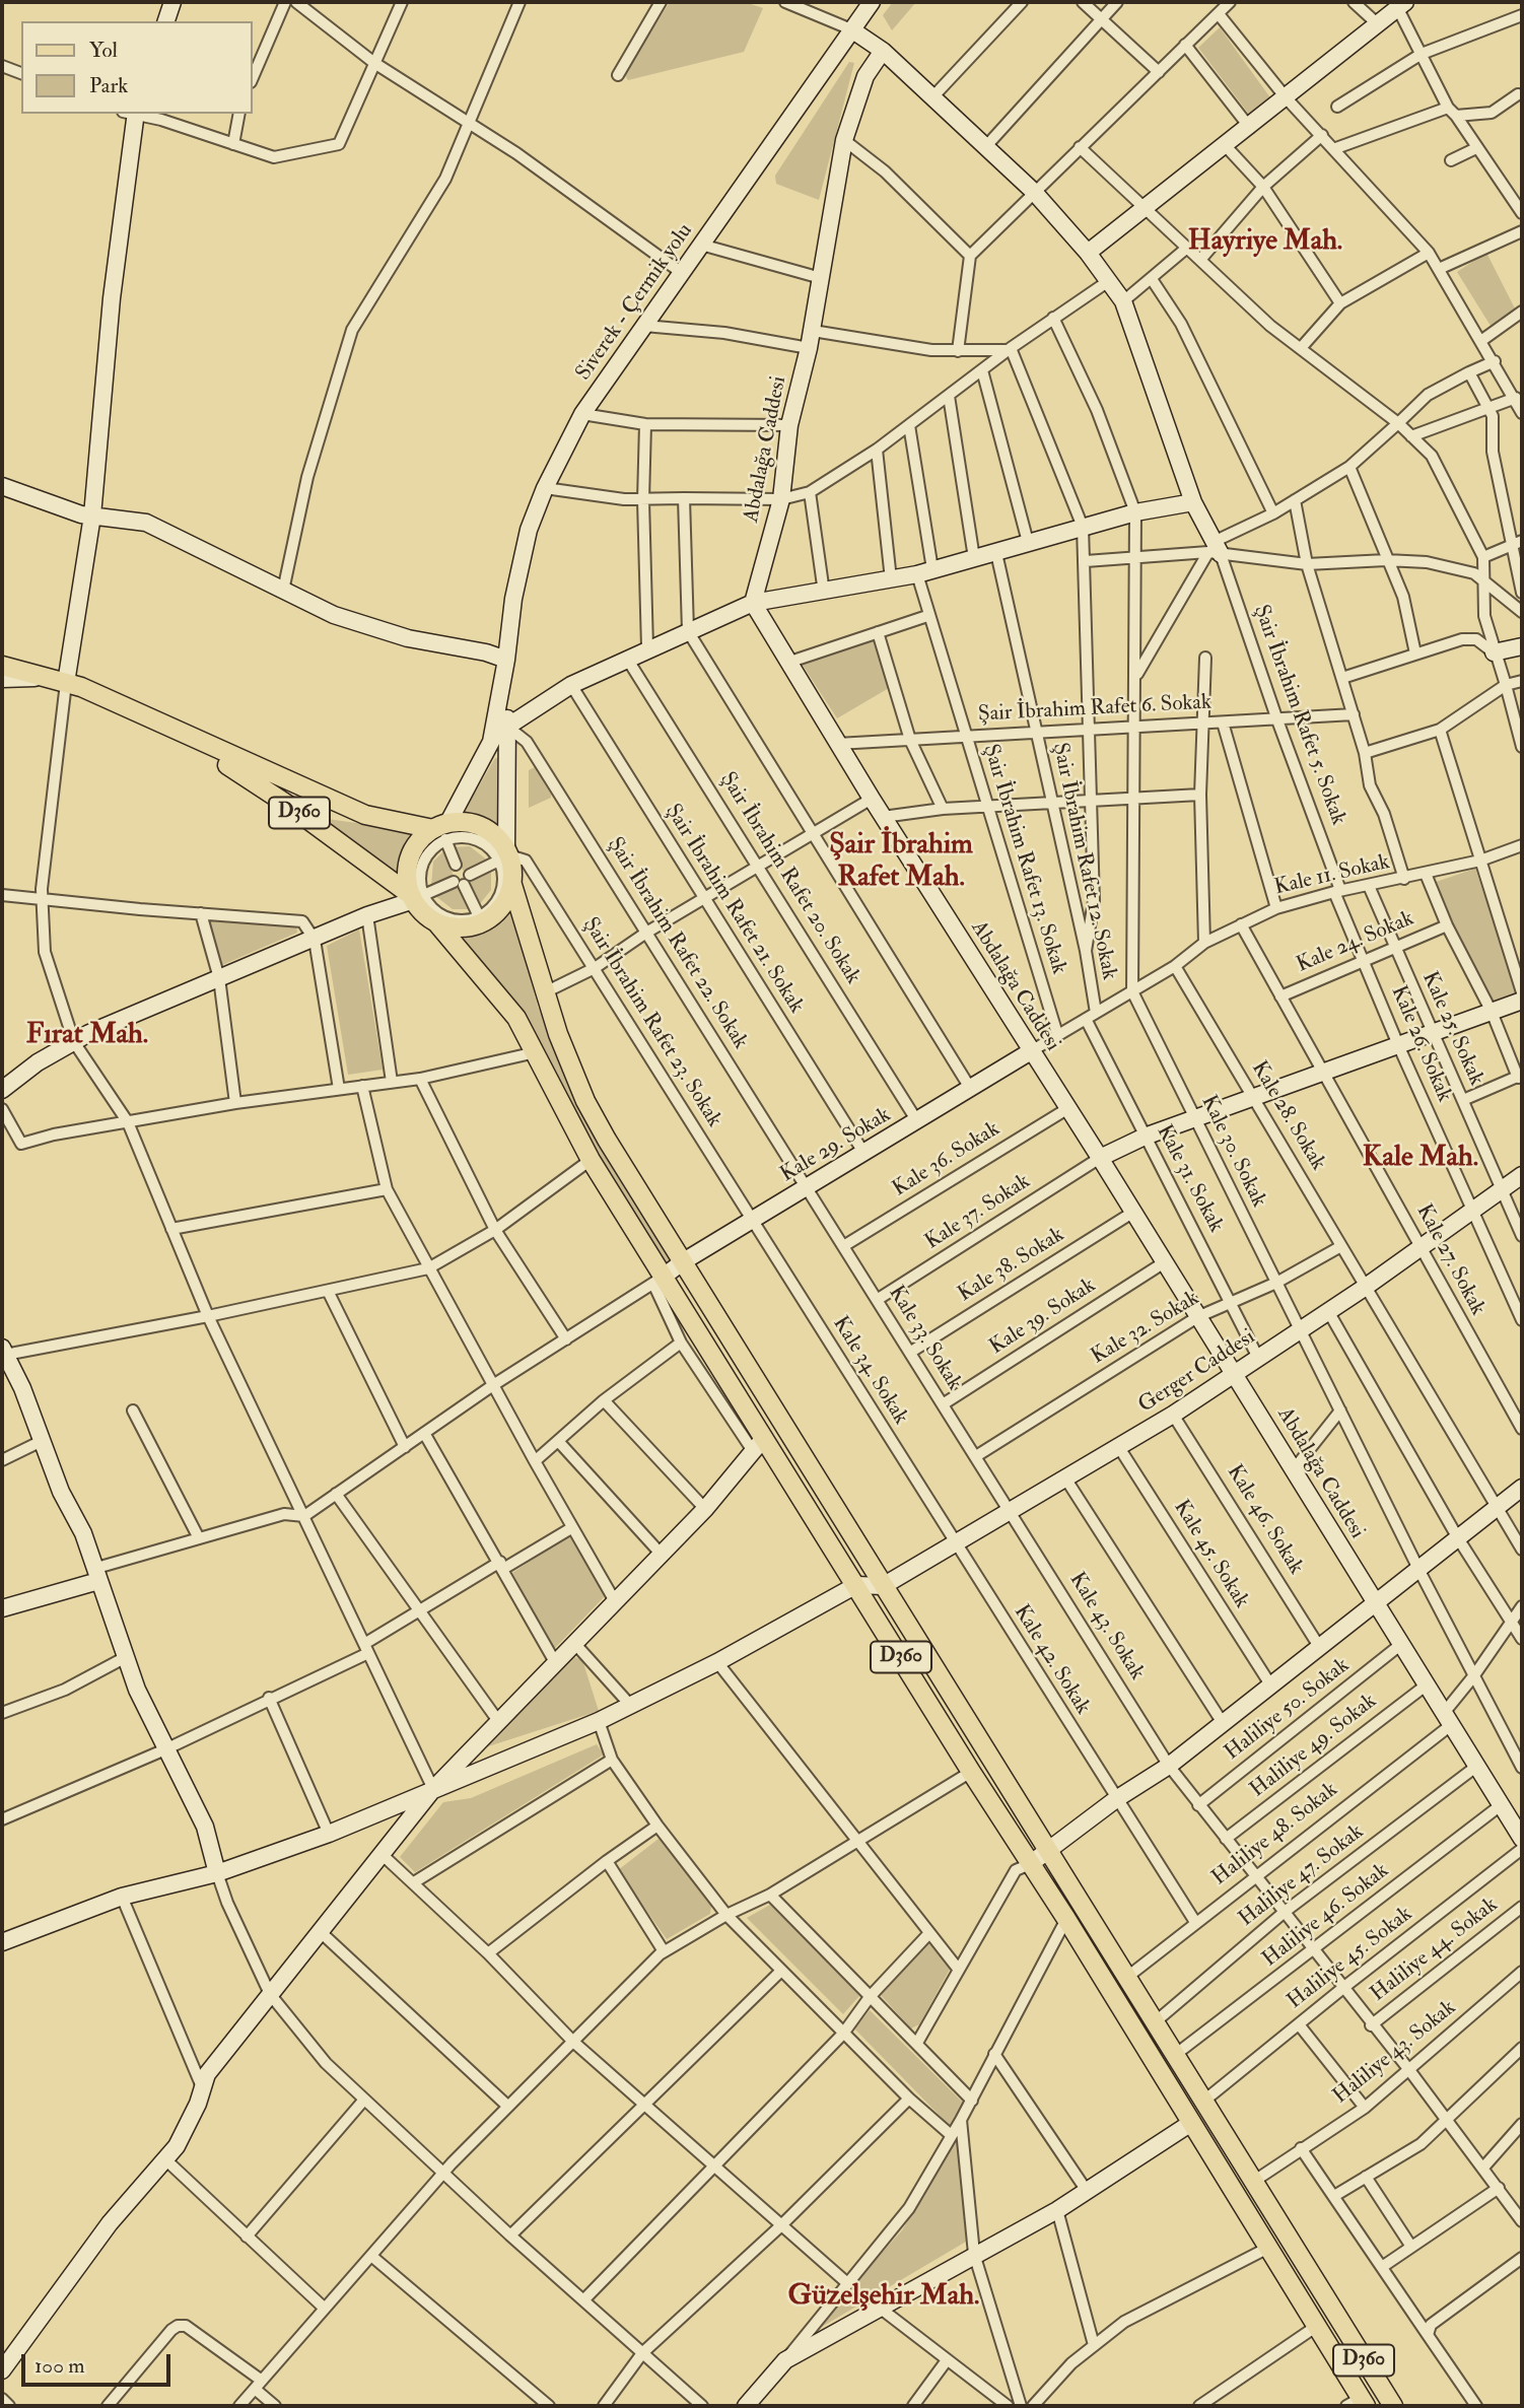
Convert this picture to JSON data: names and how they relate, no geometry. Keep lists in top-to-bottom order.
{
  "streets": {
    "main road": ["D360"],
    "street": [
      "Siverek - Çermik yolu",
      "Abdalağa Caddesi",
      "Şair İbrahim Rafet 6. Sokak",
      "Şair İbrahim Rafet 5. Sokak",
      "Şair İbrahim Rafet 13. Sokak",
      "Şair İbrahim Rafet 12. Sokak",
      "Kale 11. Sokak",
      "Şair İbrahim Rafet 20. Sokak",
      "Şair İbrahim Rafet 21. Sokak",
      "Kale 24. Sokak",
      "Şair İbrahim Rafet 22. Sokak",
      "Şair İbrahim Rafet 23. Sokak",
      "Kale 25. Sokak",
      "Kale 26. Sokak",
      "Kale 28. Sokak",
      "Kale 29. Sokak",
      "Kale 30. Sokak",
      "Kale 36. Sokak",
      "Kale 31. Sokak",
      "Kale 37. Sokak",
      "Kale 27. Sokak",
      "Kale 38. Sokak",
      "Kale 39. Sokak",
      "Kale 32. Sokak",
      "Kale 33. Sokak",
      "Kale 34. Sokak",
      "Gerger Caddesi",
      "Kale 46. Sokak",
      "Kale 45. Sokak",
      "Kale 43. Sokak",
      "Kale 42. Sokak",
      "Haliliye 50. Sokak",
      "Haliliye 49. Sokak",
      "Haliliye 48. Sokak",
      "Haliliye 47. Sokak",
      "Haliliye 46. Sokak",
      "Haliliye 44. Sokak",
      "Haliliye 45. Sokak",
      "Haliliye 43. Sokak"
    ]
  },
  "crossings": [
    ["Siverek - Çermik yolu", "D360"],
    ["Siverek - Çermik yolu", "Şair İbrahim Rafet 22. Sokak"],
    ["Siverek - Çermik yolu", "Şair İbrahim Rafet 23. Sokak"],
    ["Abdalağa Caddesi", "Şair İbrahim Rafet 6. Sokak"],
    ["Abdalağa Caddesi", "Kale 11. Sokak"],
    ["Abdalağa Caddesi", "Kale 29. Sokak"],
    ["Abdalağa Caddesi", "Kale 36. Sokak"],
    ["Abdalağa Caddesi", "Kale 37. Sokak"],
    ["Abdalağa Caddesi", "Kale 38. Sokak"],
    ["Abdalağa Caddesi", "Kale 39. Sokak"],
    ["Abdalağa Caddesi", "Kale 32. Sokak"],
    ["Abdalağa Caddesi", "Gerger Caddesi"],
    ["Abdalağa Caddesi", "Haliliye 50. Sokak"],
    ["Abdalağa Caddesi", "Haliliye 49. Sokak"],
    ["Abdalağa Caddesi", "Haliliye 48. Sokak"],
    ["Abdalağa Caddesi", "Haliliye 47. Sokak"],
    ["Abdalağa Caddesi", "Haliliye 46. Sokak"],
    ["Şair İbrahim Rafet 6. Sokak", "Şair İbrahim Rafet 5. Sokak"],
    ["Şair İbrahim Rafet 6. Sokak", "Şair İbrahim Rafet 13. Sokak"],
    ["Şair İbrahim Rafet 6. Sokak", "Şair İbrahim Rafet 12. Sokak"],
    ["Şair İbrahim Rafet 5. Sokak", "Kale 11. Sokak"],
    ["Şair İbrahim Rafet 5. Sokak", "Kale 26. Sokak"],
    ["D360", "Kale 29. Sokak"],
    ["D360", "Gerger Caddesi"],
    ["D360", "Haliliye 48. Sokak"],
    ["D360", "Haliliye 47. Sokak"],
    ["D360", "Haliliye 46. Sokak"],
    ["D360", "Haliliye 45. Sokak"],
    ["D360", "Haliliye 43. Sokak"],
    ["Şair İbrahim Rafet 13. Sokak", "Kale 11. Sokak"],
    ["Şair İbrahim Rafet 12. Sokak", "Kale 11. Sokak"],
    ["Kale 11. Sokak", "Kale 25. Sokak"],
    ["Kale 11. Sokak", "Kale 26. Sokak"],
    ["Kale 11. Sokak", "Kale 28. Sokak"],
    ["Kale 11. Sokak", "Kale 29. Sokak"],
    ["Kale 11. Sokak", "Kale 30. Sokak"],
    ["Kale 11. Sokak", "Kale 31. Sokak"],
    ["Kale 11. Sokak", "Kale 27. Sokak"],
    ["Şair İbrahim Rafet 20. Sokak", "Kale 29. Sokak"],
    ["Şair İbrahim Rafet 21. Sokak", "Kale 29. Sokak"],
    ["Kale 24. Sokak", "Kale 25. Sokak"],
    ["Kale 24. Sokak", "Kale 26. Sokak"],
    ["Kale 24. Sokak", "Kale 27. Sokak"],
    ["Şair İbrahim Rafet 22. Sokak", "Kale 29. Sokak"],
    ["Şair İbrahim Rafet 22. Sokak", "Kale 33. Sokak"],
    ["Şair İbrahim Rafet 23. Sokak", "Kale 29. Sokak"],
    ["Şair İbrahim Rafet 23. Sokak", "Kale 34. Sokak"],
    ["Kale 25. Sokak", "Gerger Caddesi"],
    ["Kale 26. Sokak", "Gerger Caddesi"],
    ["Kale 28. Sokak", "Kale 32. Sokak"],
    ["Kale 28. Sokak", "Gerger Caddesi"],
    ["Kale 29. Sokak", "Kale 33. Sokak"],
    ["Kale 29. Sokak", "Kale 34. Sokak"],
    ["Kale 30. Sokak", "Kale 32. Sokak"],
    ["Kale 30. Sokak", "Gerger Caddesi"],
    ["Kale 30. Sokak", "Haliliye 48. Sokak"],
    ["Kale 36. Sokak", "Kale 33. Sokak"],
    ["Kale 31. Sokak", "Kale 32. Sokak"],
    ["Kale 31. Sokak", "Gerger Caddesi"],
    ["Kale 37. Sokak", "Kale 33. Sokak"],
    ["Kale 27. Sokak", "Gerger Caddesi"],
    ["Kale 38. Sokak", "Kale 33. Sokak"],
    ["Kale 39. Sokak", "Kale 33. Sokak"],
    ["Kale 32. Sokak", "Kale 33. Sokak"],
    ["Kale 33. Sokak", "Gerger Caddesi"],
    ["Kale 33. Sokak", "Kale 43. Sokak"],
    ["Kale 34. Sokak", "Gerger Caddesi"],
    ["Kale 34. Sokak", "Kale 42. Sokak"],
    ["Gerger Caddesi", "Kale 46. Sokak"],
    ["Gerger Caddesi", "Kale 45. Sokak"],
    ["Gerger Caddesi", "Kale 43. Sokak"],
    ["Gerger Caddesi", "Kale 42. Sokak"],
    ["Kale 43. Sokak", "Haliliye 50. Sokak"],
    ["Kale 43. Sokak", "Haliliye 49. Sokak"],
    ["Kale 43. Sokak", "Haliliye 48. Sokak"],
    ["Kale 43. Sokak", "Haliliye 47. Sokak"],
    ["Kale 43. Sokak", "Haliliye 46. Sokak"],
    ["Kale 43. Sokak", "Haliliye 44. Sokak"],
    ["Kale 43. Sokak", "Haliliye 45. Sokak"],
    ["Kale 43. Sokak", "Haliliye 43. Sokak"],
    ["Kale 42. Sokak", "Haliliye 48. Sokak"]
  ],
  "districts": [
    "Hayriye Mah.",
    "Şair İbrahim Rafet Mah.",
    "Fırat Mah.",
    "Kale Mah.",
    "Güzelşehir Mah."
  ],
  "legend": ["Yol", "Park"],
  "scale_bar": "100 m"
}
